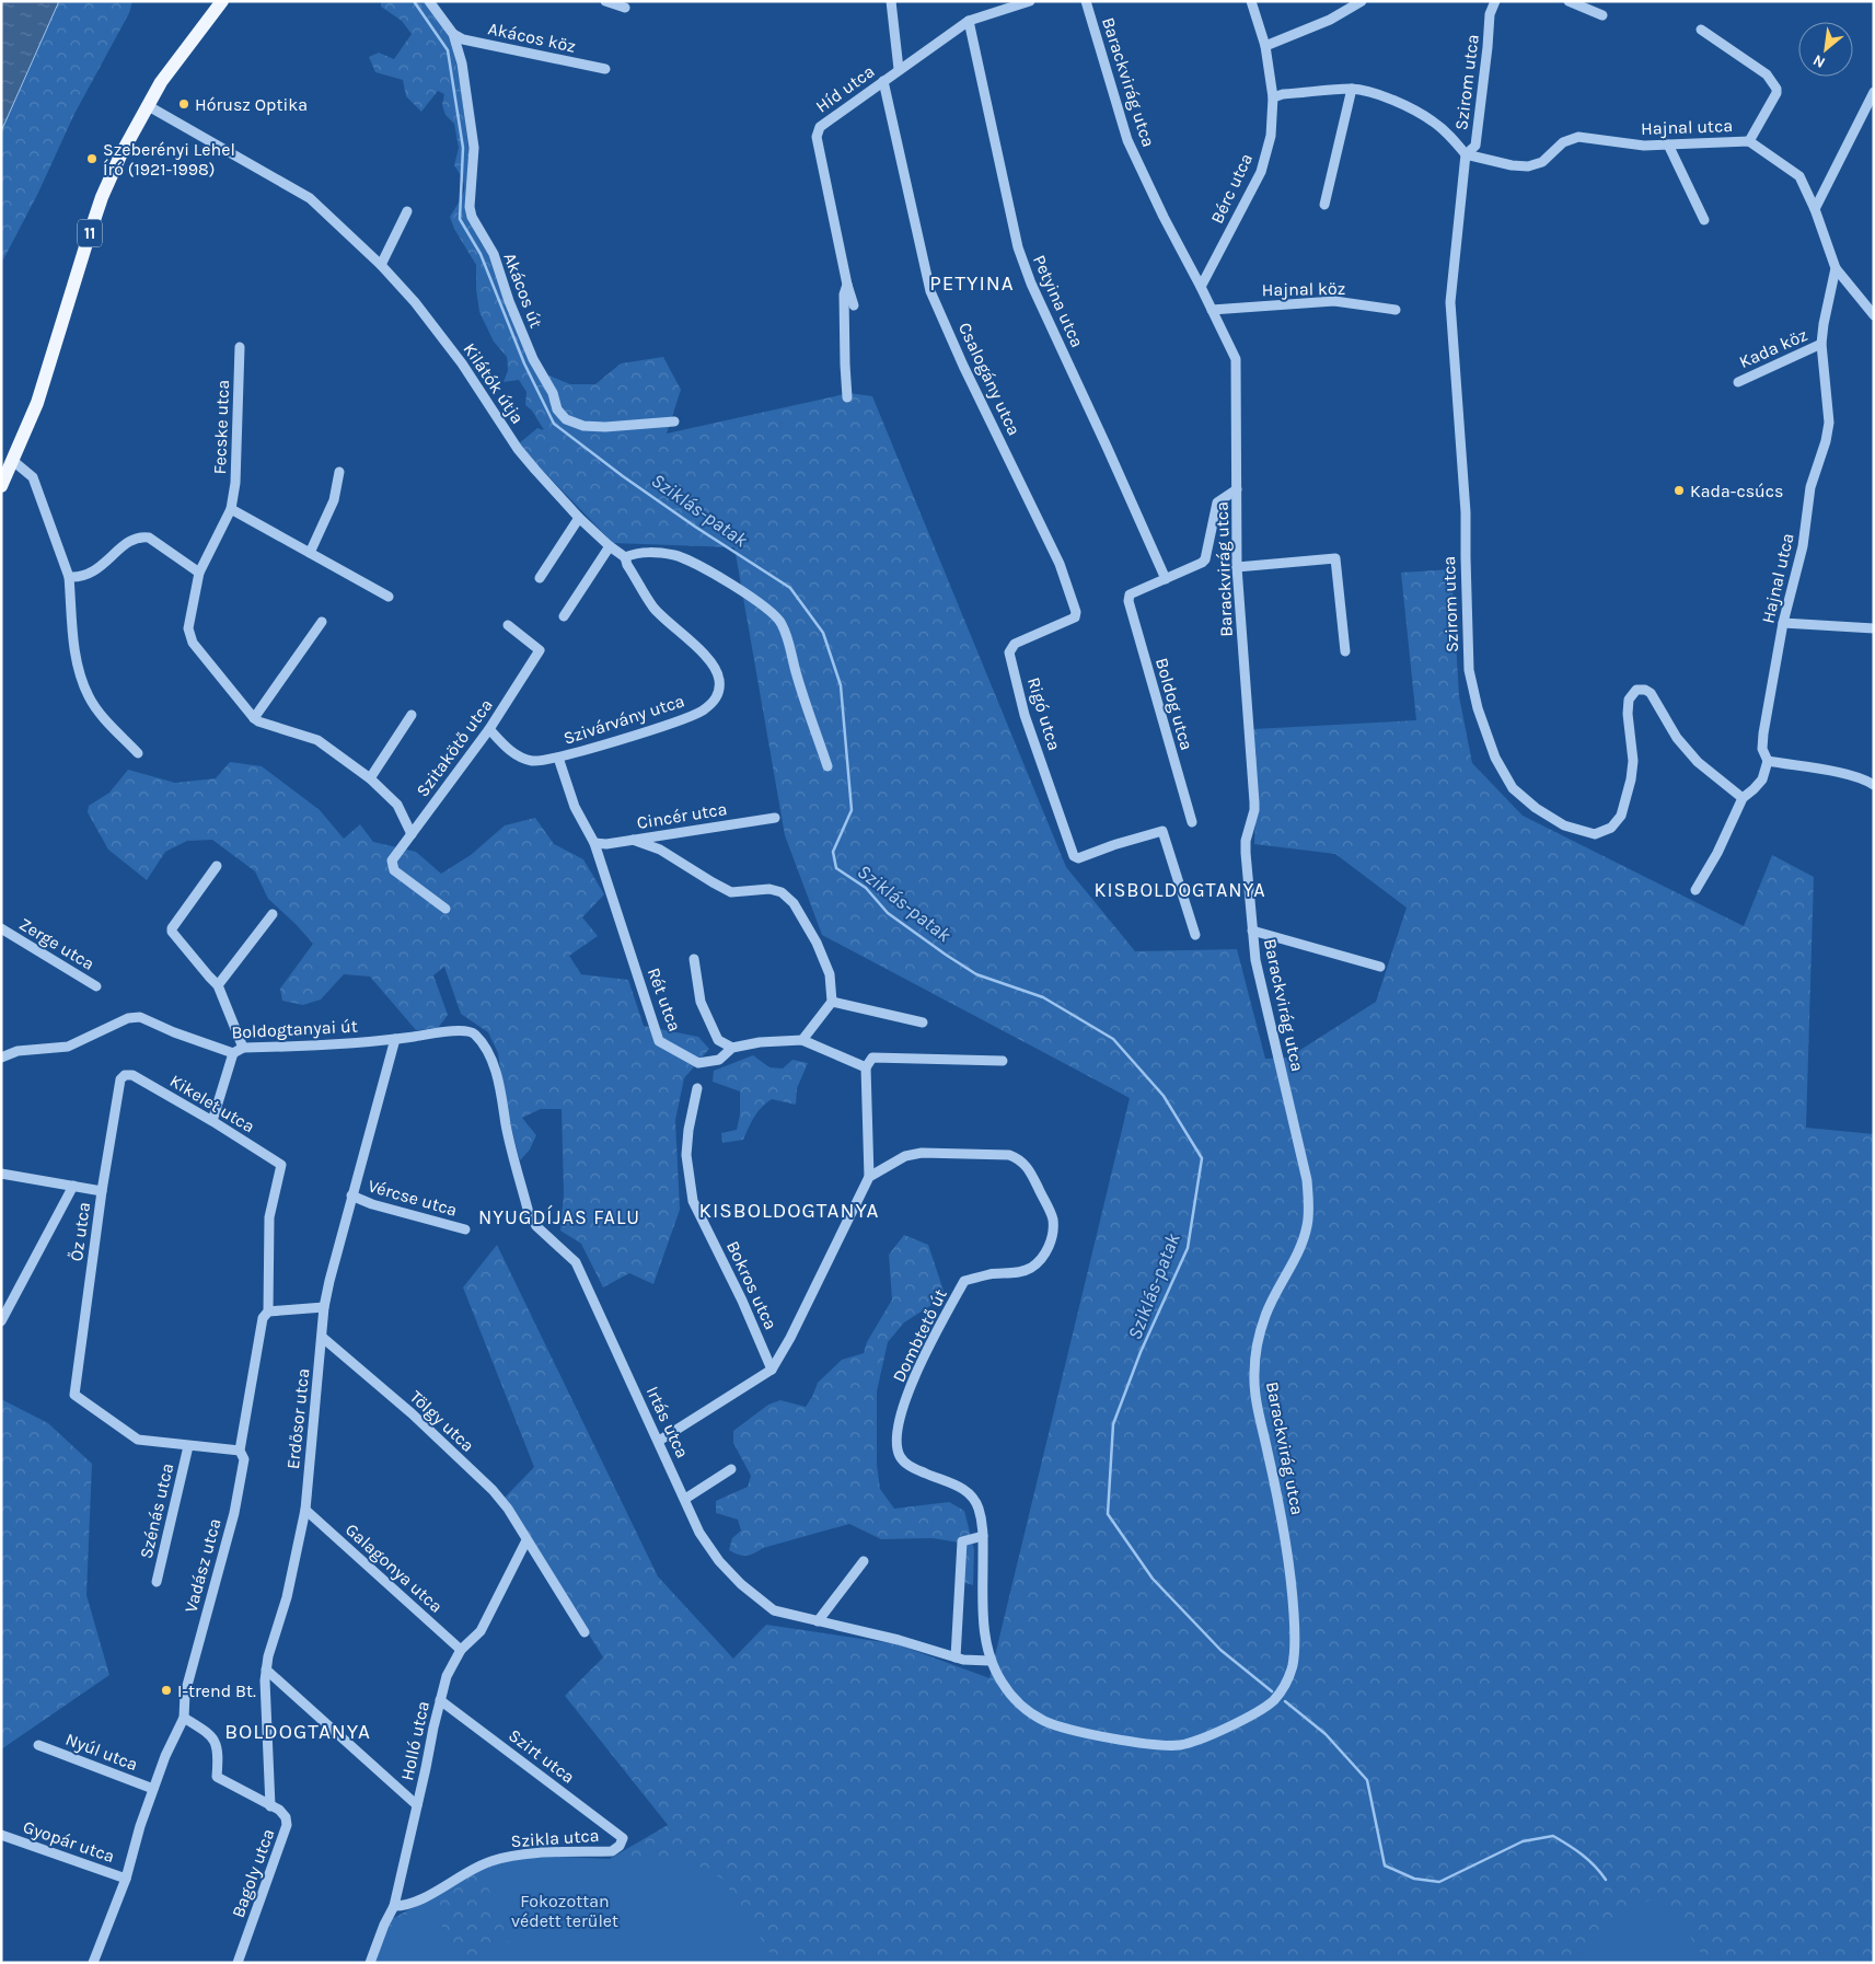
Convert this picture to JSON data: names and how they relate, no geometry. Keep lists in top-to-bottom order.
{
  "streets": {
    "main road": ["11"],
    "street": [
      "Akácos köz",
      "Barackvirág utca",
      "Szirom utca",
      "Híd utca",
      "Hajnal utca",
      "Bérc utca",
      "Hajnal köz",
      "Akácos út",
      "Petyina utca",
      "Kada köz",
      "Csalogány utca",
      "Kilátók útja",
      "Fecske utca",
      "Boldog utca",
      "Rigó utca",
      "Szivárvány utca",
      "Szitakötő utca",
      "Cincér utca",
      "Zerge utca",
      "Rét utca",
      "Boldogtanyai út",
      "Kikelet utca",
      "Vércse utca",
      "Őz utca",
      "Bokros utca",
      "Dombtető út",
      "Erdősor utca",
      "Tölgy utca",
      "Irtás utca",
      "Szénás utca",
      "Vadász utca",
      "Galagonya utca",
      "Holló utca",
      "Nyúl utca",
      "Szirt utca",
      "Szikla utca",
      "Gyopár utca",
      "Bagoly utca"
    ]
  },
  "crossings": [
    ["Akácos köz", "Akácos út"],
    ["Barackvirág utca", "Bérc utca"],
    ["Barackvirág utca", "Hajnal köz"],
    ["Barackvirág utca", "Dombtető út"],
    ["Barackvirág utca", "Irtás utca"],
    ["Szirom utca", "Hajnal utca"],
    ["Híd utca", "Petyina utca"],
    ["Híd utca", "Csalogány utca"],
    ["Hajnal utca", "Kada köz"],
    ["11", "Kilátók útja"],
    ["Petyina utca", "Boldog utca"],
    ["Csalogány utca", "Rigó utca"],
    ["Kilátók útja", "Szivárvány utca"],
    ["Szivárvány utca", "Rét utca"],
    ["Cincér utca", "Rét utca"],
    ["Boldogtanyai út", "Erdősor utca"],
    ["Boldogtanyai út", "Irtás utca"],
    ["Kikelet utca", "Őz utca"],
    ["Kikelet utca", "Vadász utca"],
    ["Vércse utca", "Erdősor utca"],
    ["Őz utca", "Szénás utca"],
    ["Dombtető út", "Irtás utca"],
    ["Erdősor utca", "Tölgy utca"],
    ["Erdősor utca", "Galagonya utca"],
    ["Erdősor utca", "Bagoly utca"],
    ["Tölgy utca", "Holló utca"],
    ["Vadász utca", "Nyúl utca"],
    ["Vadász utca", "Gyopár utca"],
    ["Vadász utca", "Bagoly utca"],
    ["Galagonya utca", "Holló utca"],
    ["Holló utca", "Szirt utca"],
    ["Holló utca", "Szikla utca"],
    ["Szirt utca", "Szikla utca"]
  ],
  "districts": [
    "PETYINA",
    "KISBOLDOGTANYA",
    "KISBOLDOGTANYA",
    "NYUGDÍJAS FALU",
    "BOLDOGTANYA"
  ],
  "water": ["Sziklás-patak"],
  "parks": ["Fokozottan védett terület"],
  "places": [
    "Hórusz Optika",
    "Szeberényi Lehel Író (1921-1998)",
    "Kada-csúcs",
    "I-trend Bt."
  ],
  "north": "bottom left"
}
